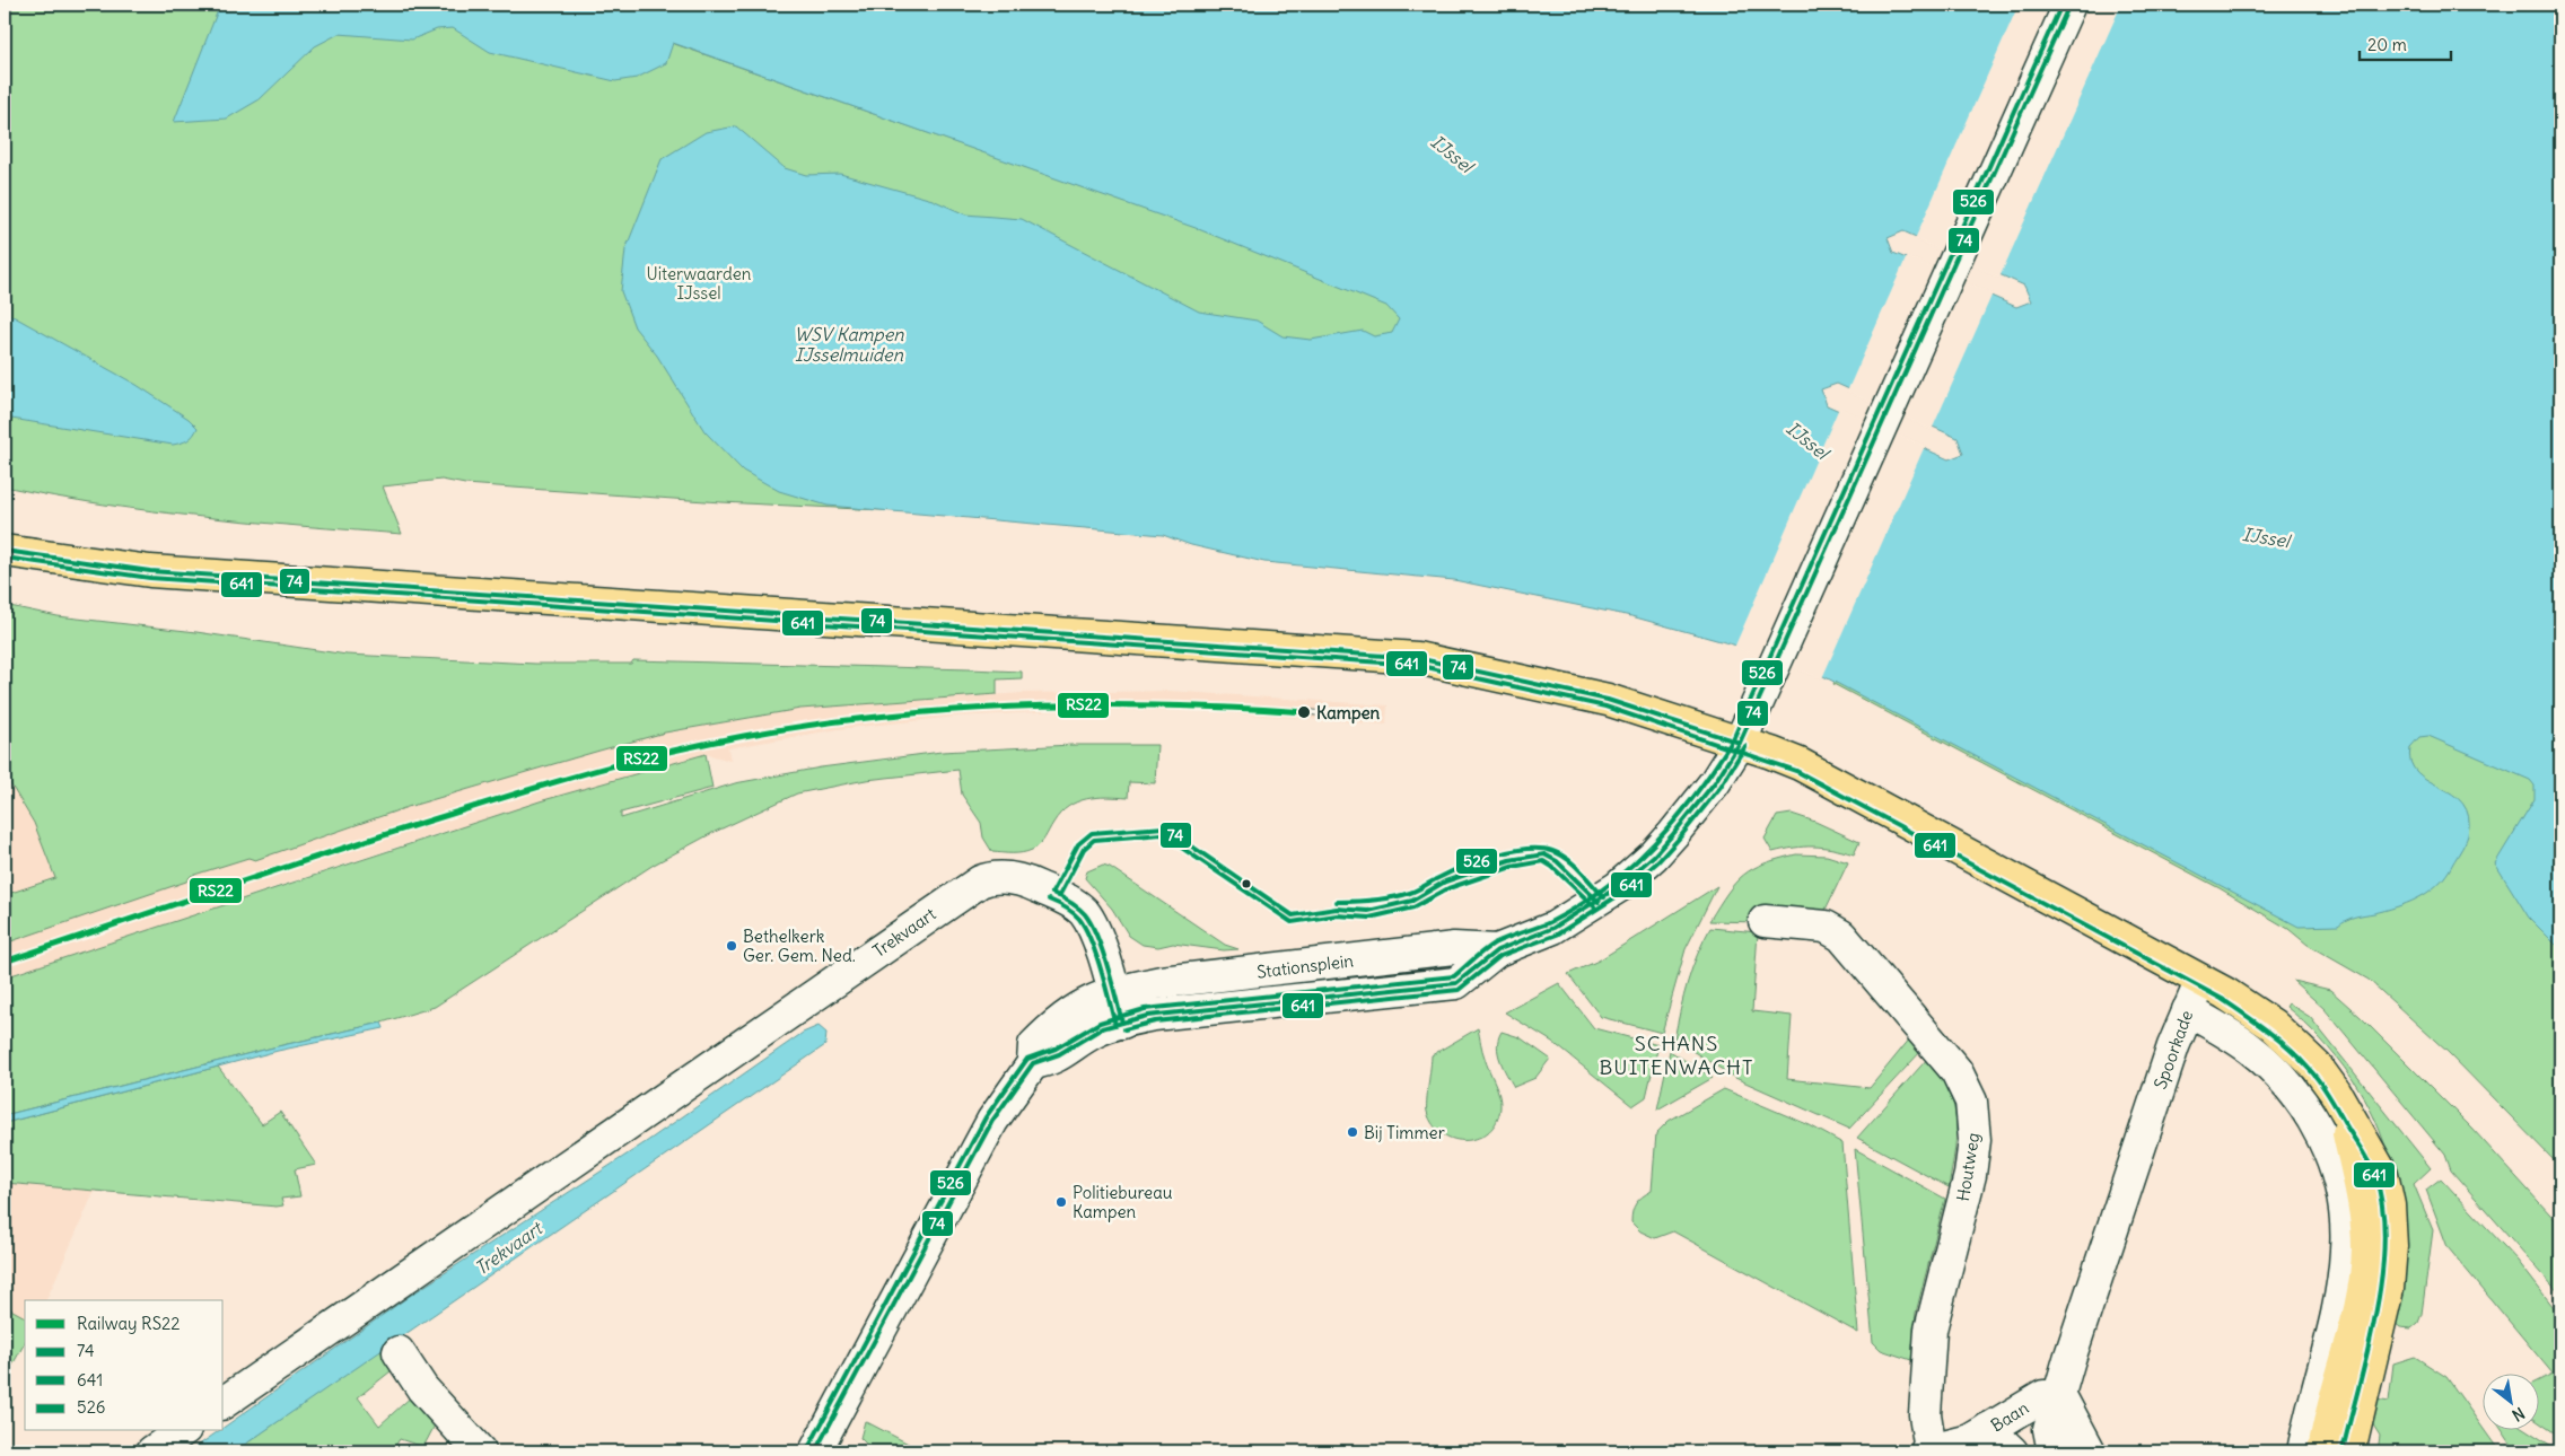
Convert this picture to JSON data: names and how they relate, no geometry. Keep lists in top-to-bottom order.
{
  "streets": {
    "street": [
      "Trekvaart",
      "Stationsplein",
      "Spoorkade",
      "Houtweg",
      "Baan"
    ]
  },
  "crossings": [
    ["Trekvaart", "Stationsplein"],
    ["Spoorkade", "Baan"],
    ["Houtweg", "Baan"]
  ],
  "districts": ["SCHANS BUITENWACHT"],
  "water": ["IJssel", "WSV Kampen IJsselmuiden", "Trekvaart"],
  "parks": ["Uiterwaarden IJssel"],
  "places": [
    "Kampen",
    "Bethelkerk Ger. Gem. Ned.",
    "Bij Timmer",
    "Politiebureau Kampen"
  ],
  "lines": [
    "transit line 74",
    "transit line 526",
    "transit line 641",
    "rail line RS22"
  ],
  "legend": [
    "Railway RS22",
    "74",
    "641",
    "526"
  ],
  "scale_bar": "20 m",
  "north": "bottom right"
}
